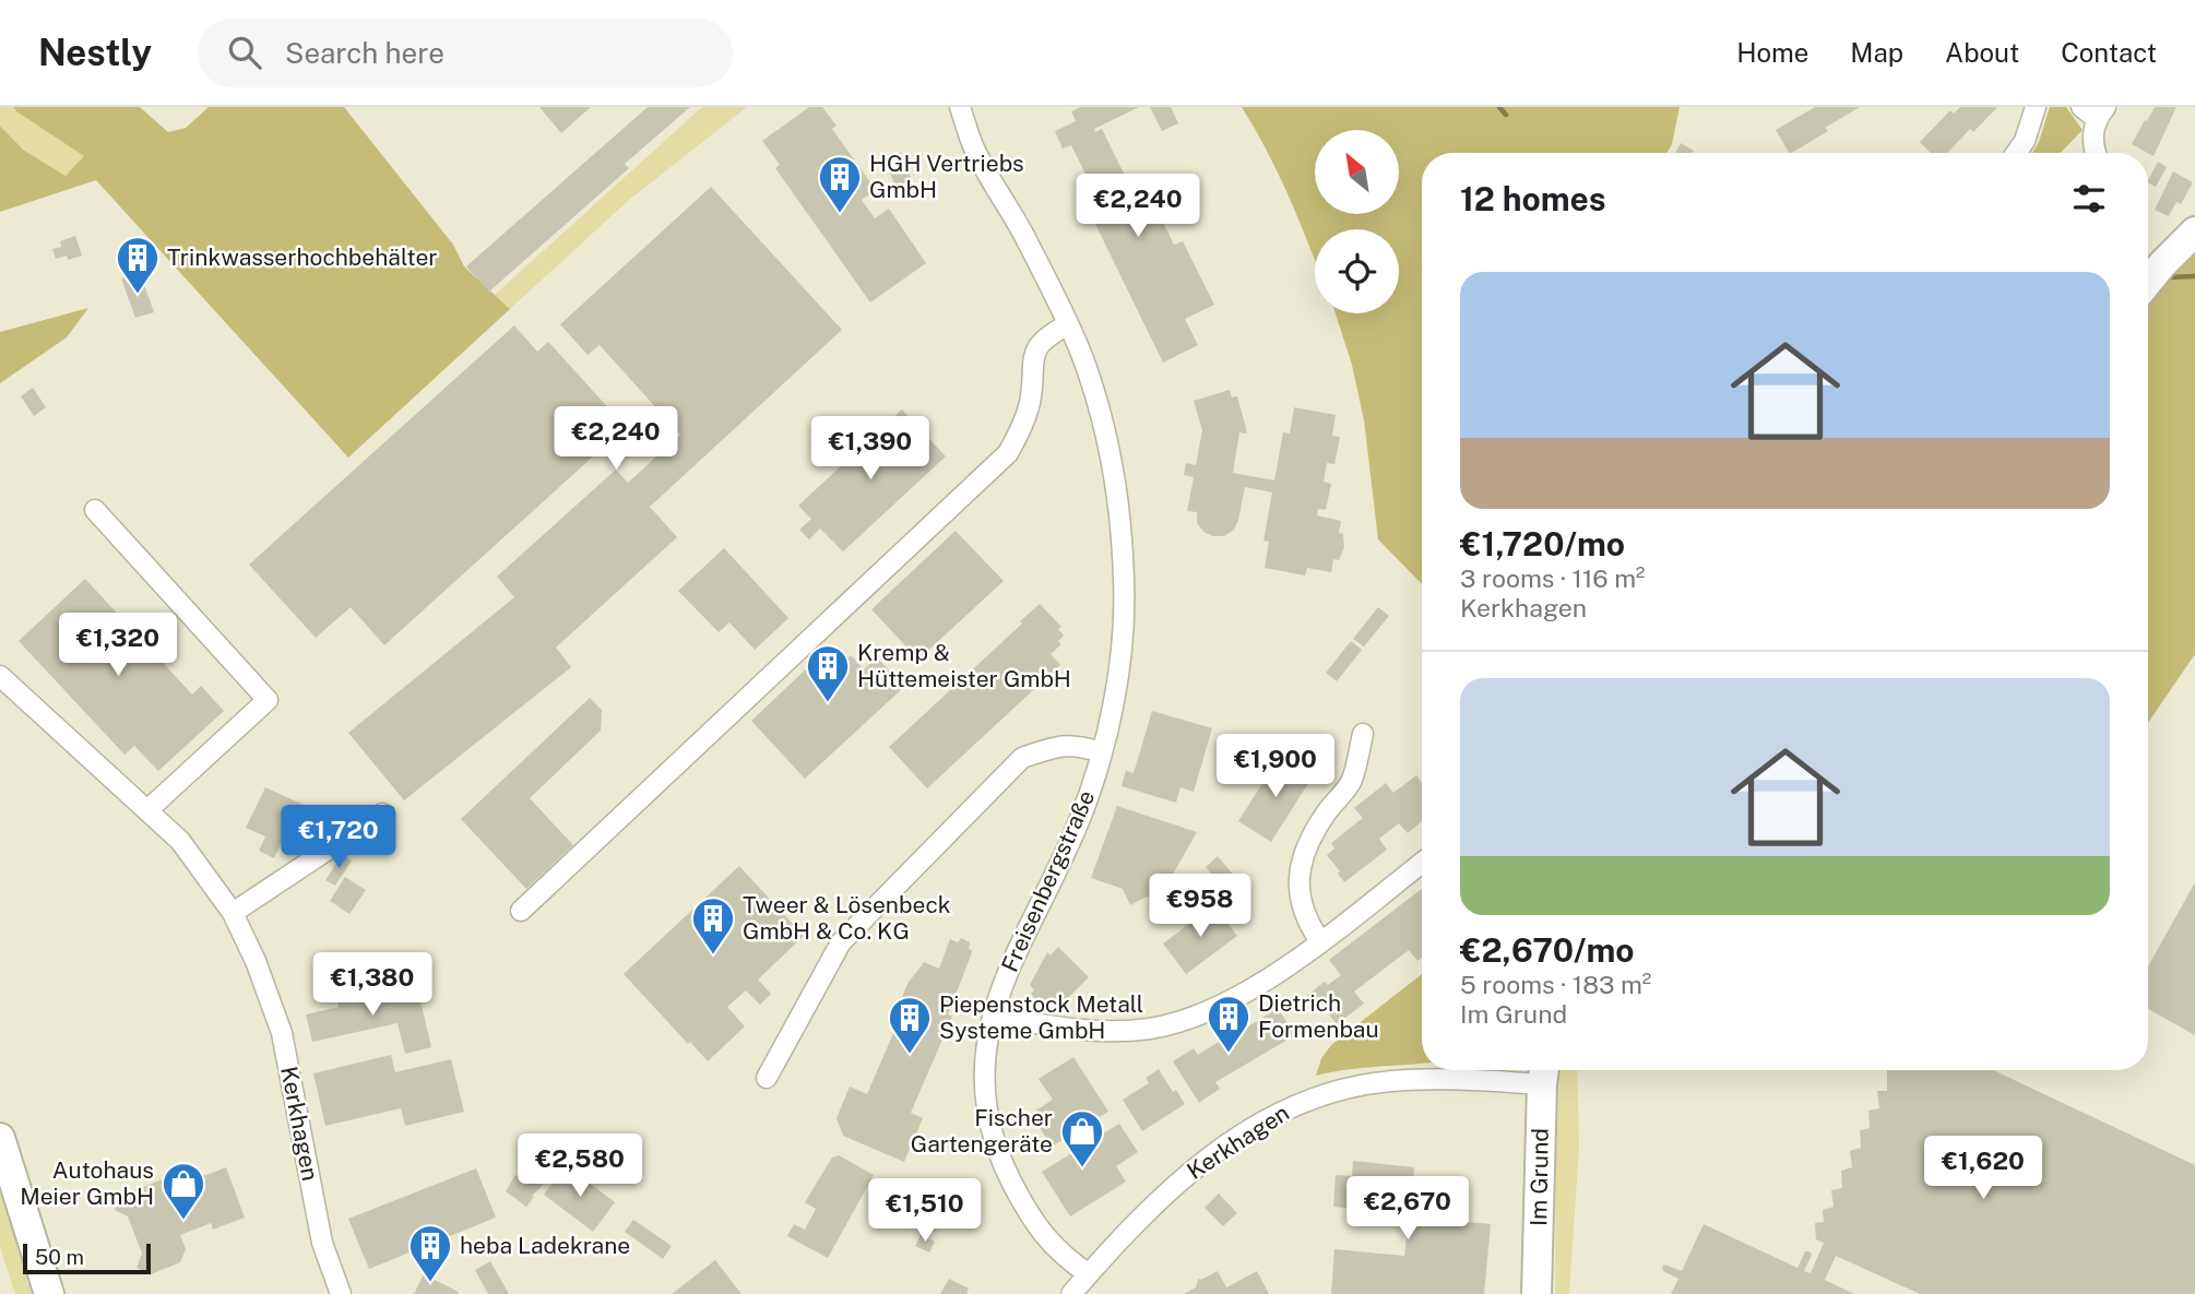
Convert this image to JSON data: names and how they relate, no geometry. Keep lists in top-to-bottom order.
{
  "streets": {
    "main road": ["Im Grund"],
    "street": ["Freisenbergstraße", "Kerkhagen"]
  },
  "crossings": [
    ["Freisenbergstraße", "Kerkhagen"],
    ["Kerkhagen", "Im Grund"]
  ],
  "places": {
    "building": [
      "HGH Vertriebs GmbH",
      "Trinkwasserhochbehälter",
      "Kremp & Hüttemeister GmbH",
      "Tweer & Lösenbeck GmbH & Co. KG",
      "Dietrich Formenbau",
      "Piepenstock Metall Systeme GmbH",
      "heba Ladekrane"
    ],
    "shop": ["Fischer Gartengeräte", "Autohaus Meier GmbH"]
  },
  "scale_bar": "50 m",
  "north": "top left",
  "page": {
    "header": "Nestly",
    "search": "Search here",
    "nav": [
      "Home",
      "Map",
      "About",
      "Contact"
    ],
    "heading": "12 homes",
    "price": [
      "€2,240",
      "€2,240",
      "€1,390",
      "€1,320",
      "€1,900",
      "€1,720",
      "€958",
      "€1,380",
      "€2,580",
      "€1,620",
      "€2,670",
      "€1,510"
    ],
    "list": [
      {
        "name": "€1,720/mo",
        "note": "3 rooms · 116 m² · Kerkhagen"
      },
      {
        "name": "€2,670/mo",
        "note": "5 rooms · 183 m² · Im Grund"
      }
    ],
    "scale": "50 m"
  }
}
